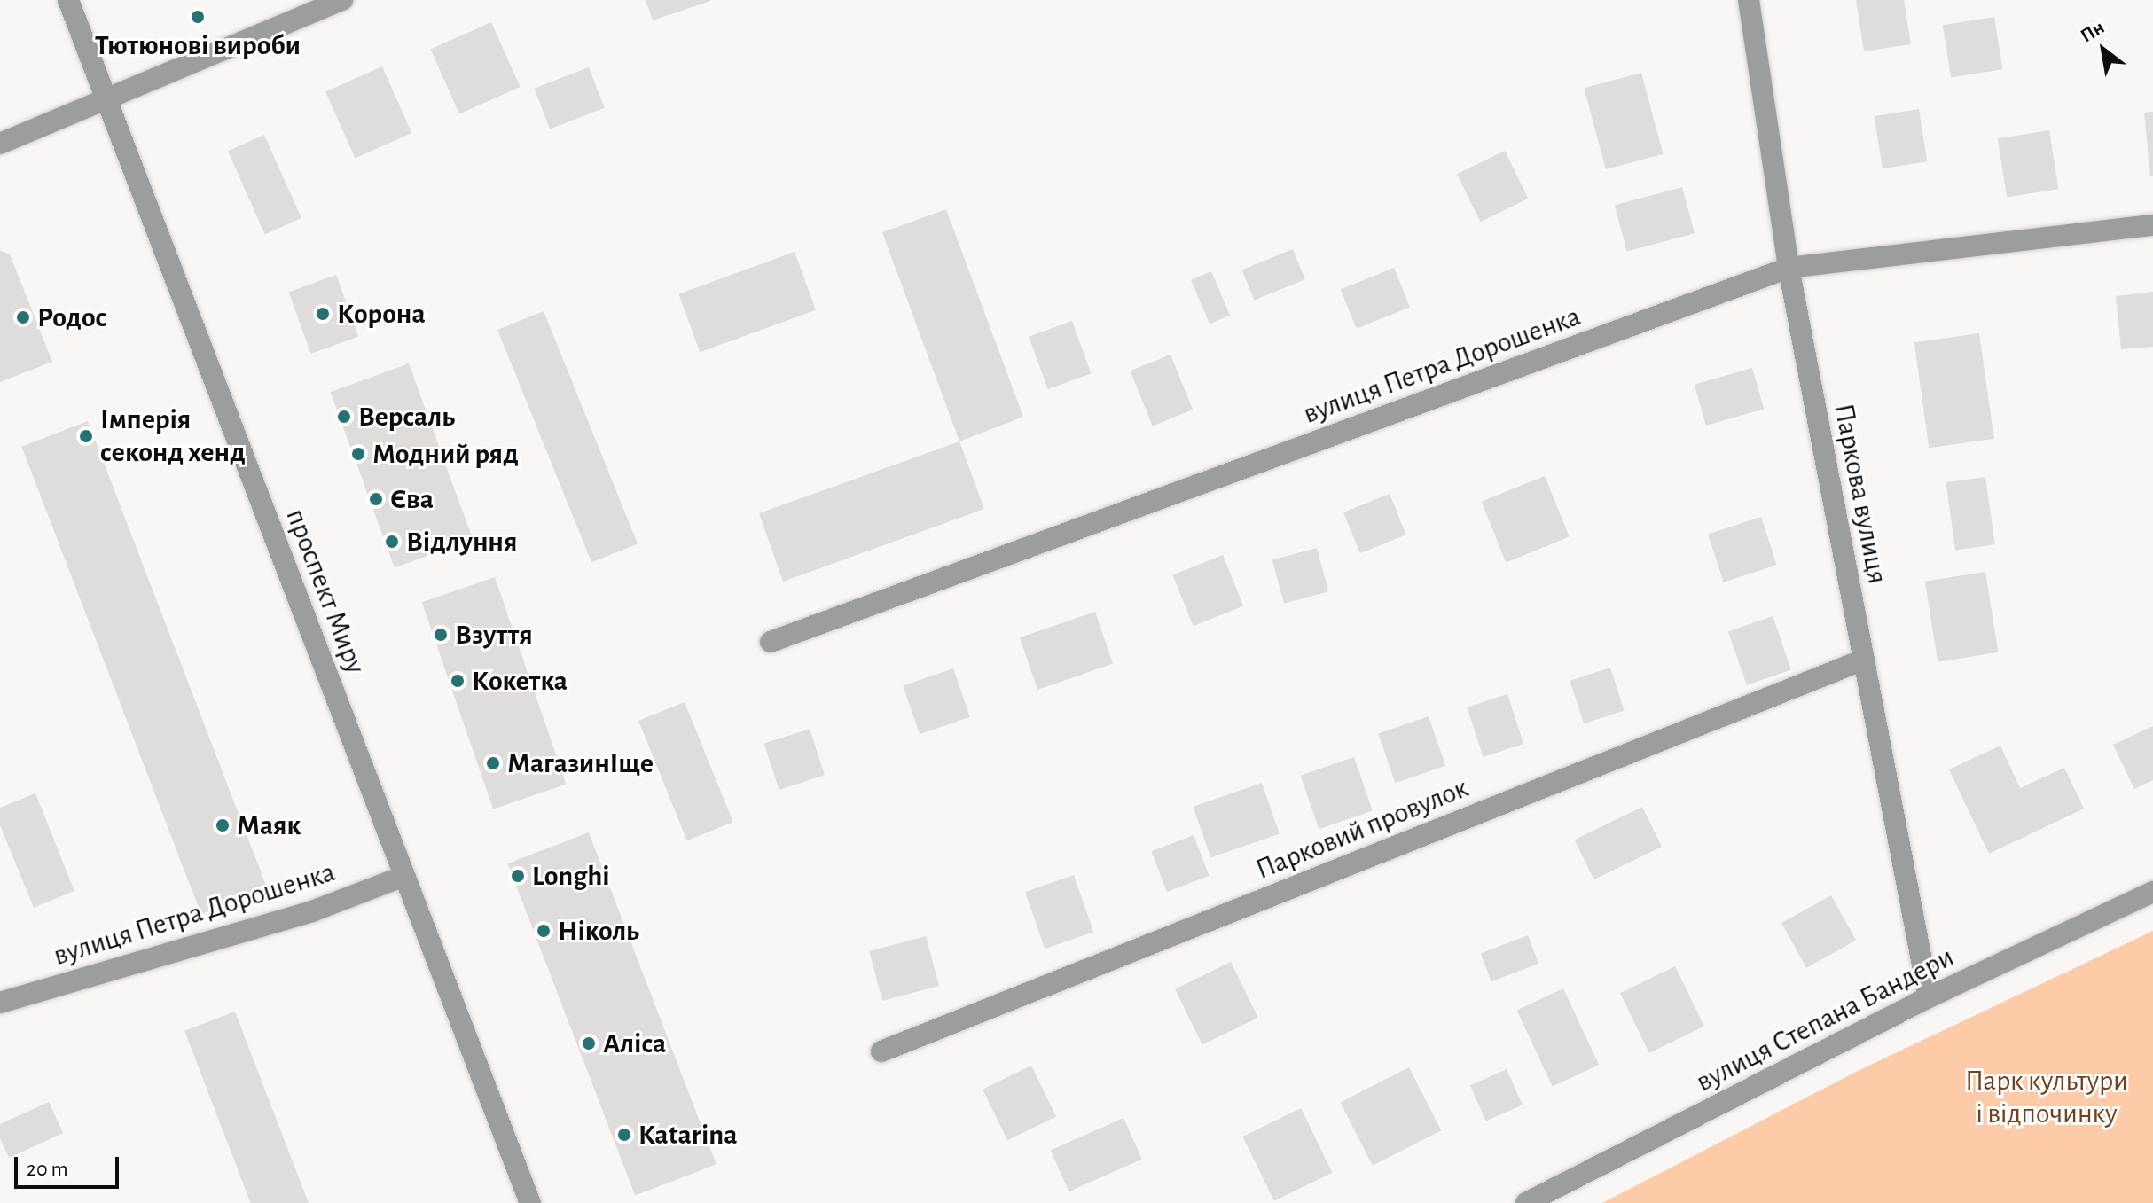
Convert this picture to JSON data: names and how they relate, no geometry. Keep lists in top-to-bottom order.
{
  "streets": {
    "street": [
      "вулиця Петра Дорошенка",
      "Паркова вулиця",
      "проспект Миру",
      "Парковий провулок",
      "вулиця Степана Бандери"
    ]
  },
  "crossings": [
    ["вулиця Петра Дорошенка", "Паркова вулиця"],
    ["вулиця Петра Дорошенка", "проспект Миру"],
    ["Паркова вулиця", "Парковий провулок"],
    ["Паркова вулиця", "вулиця Степана Бандери"]
  ],
  "parks": ["Парк культури і відпочинку"],
  "places": [
    "Тютюнові вироби",
    "Корона",
    "Родос",
    "Версаль",
    "Імперія секонд хенд",
    "Модний ряд",
    "Єва",
    "Відлуння",
    "Взуття",
    "Кокетка",
    "МагазинІще",
    "Маяк",
    "Longhi",
    "Ніколь",
    "Аліса",
    "Katarina"
  ],
  "scale_bar": "20 m",
  "north": "top left"
}
